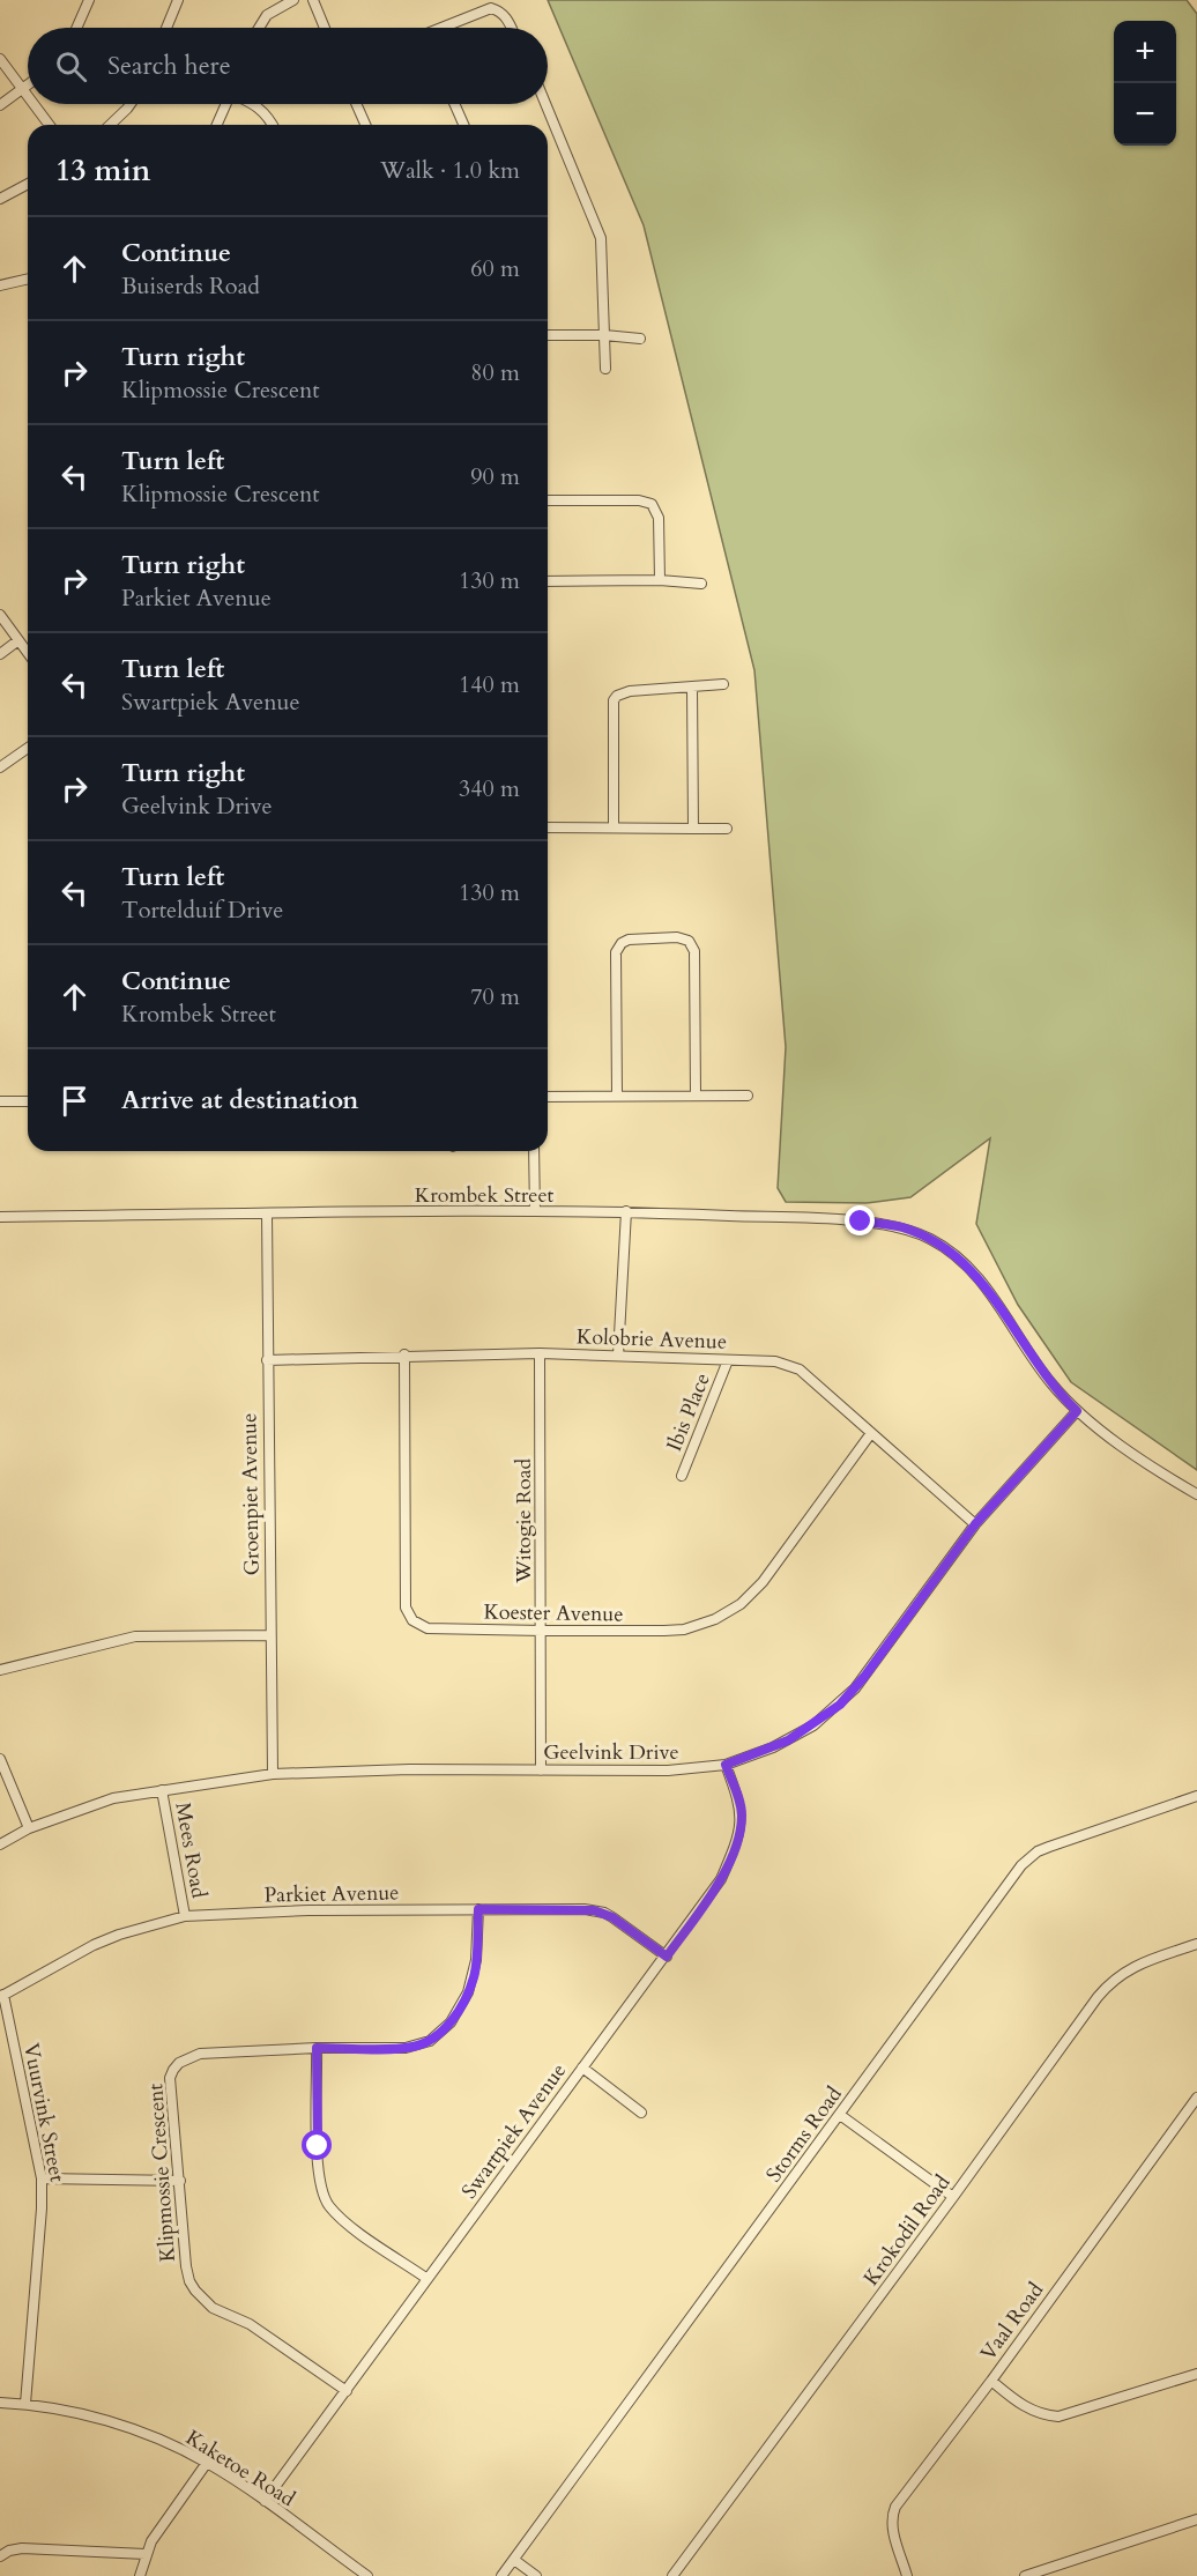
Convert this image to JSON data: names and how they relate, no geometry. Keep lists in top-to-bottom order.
{
  "streets": {
    "street": [
      "Krombek Street",
      "Kolobrie Avenue",
      "Ibis Place",
      "Groenpiet Avenue",
      "Witogie Road",
      "Koester Avenue",
      "Geelvink Drive",
      "Mees Road",
      "Parkiet Avenue",
      "Vuurvink Street",
      "Swartpiek Avenue",
      "Storms Road",
      "Klipmossie Crescent",
      "Krokodil Road",
      "Vaal Road",
      "Kaketoe Road"
    ]
  },
  "crossings": [
    ["Krombek Street", "Groenpiet Avenue"],
    ["Krombek Street", "Geelvink Drive"],
    ["Kolobrie Avenue", "Ibis Place"],
    ["Kolobrie Avenue", "Groenpiet Avenue"],
    ["Kolobrie Avenue", "Witogie Road"],
    ["Kolobrie Avenue", "Koester Avenue"],
    ["Kolobrie Avenue", "Geelvink Drive"],
    ["Groenpiet Avenue", "Geelvink Drive"],
    ["Witogie Road", "Koester Avenue"],
    ["Witogie Road", "Geelvink Drive"],
    ["Geelvink Drive", "Mees Road"],
    ["Geelvink Drive", "Swartpiek Avenue"],
    ["Mees Road", "Parkiet Avenue"],
    ["Parkiet Avenue", "Vuurvink Street"],
    ["Parkiet Avenue", "Swartpiek Avenue"],
    ["Parkiet Avenue", "Klipmossie Crescent"],
    ["Vuurvink Street", "Kaketoe Road"],
    ["Swartpiek Avenue", "Klipmossie Crescent"],
    ["Swartpiek Avenue", "Kaketoe Road"]
  ],
  "page": {
    "map_buttons": ["+", "−"],
    "search": "Search here",
    "heading": ["13 min", "Walk · 1.0 km"],
    "list": [
      ["Continue", "Buiserds Road", "60 m"],
      ["Turn right", "Klipmossie Crescent", "80 m"],
      ["Turn left", "Klipmossie Crescent", "90 m"],
      ["Turn right", "Parkiet Avenue", "130 m"],
      ["Turn left", "Swartpiek Avenue", "140 m"],
      ["Turn right", "Geelvink Drive", "340 m"],
      ["Turn left", "Tortelduif Drive", "130 m"],
      ["Continue", "Krombek Street", "70 m"],
      "Arrive at destination"
    ]
  }
}
